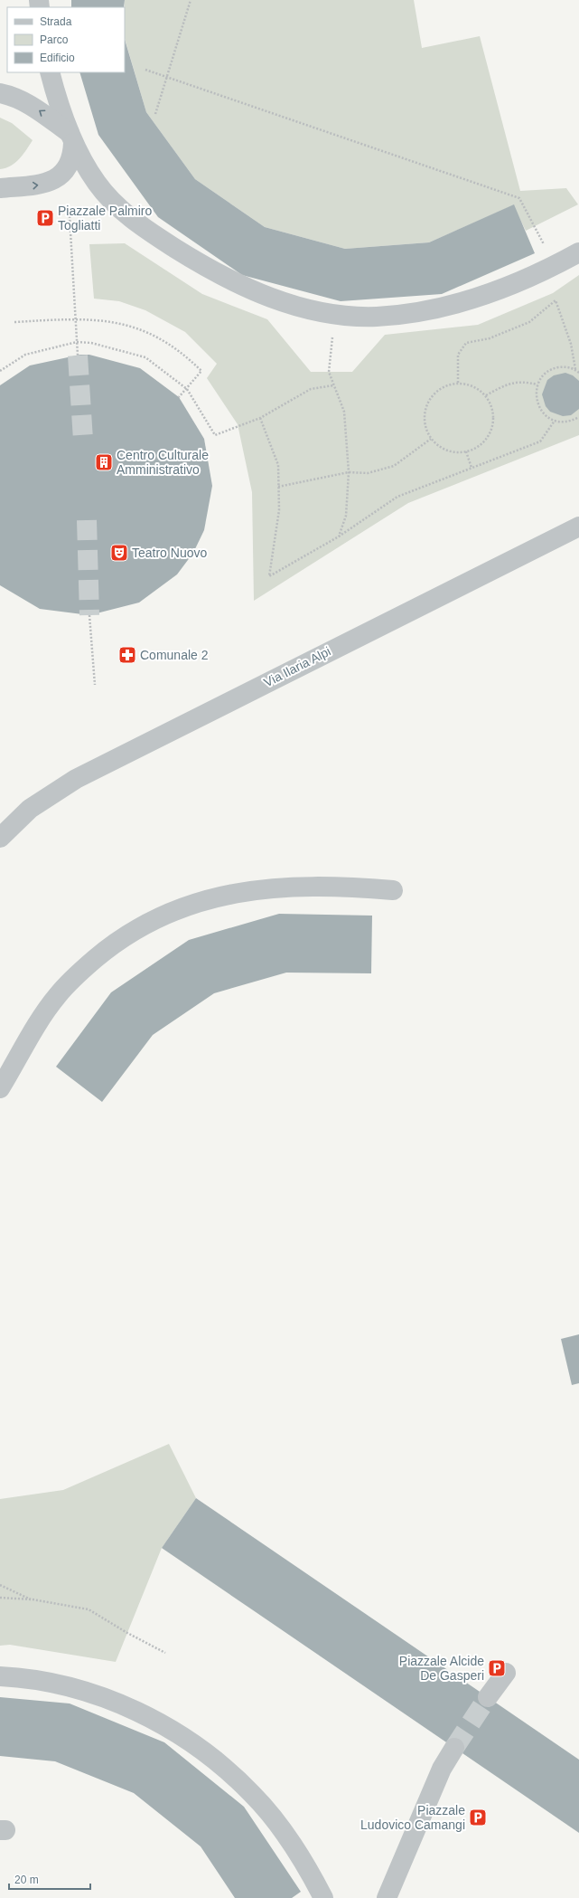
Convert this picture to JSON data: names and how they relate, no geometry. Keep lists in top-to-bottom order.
{
  "streets": {
    "street": ["Via Ilaria Alpi"]
  },
  "places": {
    "parking": ["Piazzale Palmiro Togliatti", "Piazzale Alcide De Gasperi", "Piazzale Ludovico Camangi"],
    "building": ["Centro Culturale Amministrativo"],
    "theatre": ["Teatro Nuovo"],
    "pharmacy": ["Comunale 2"]
  },
  "legend": ["Strada", "Parco", "Edificio"],
  "scale_bar": "20 m"
}
